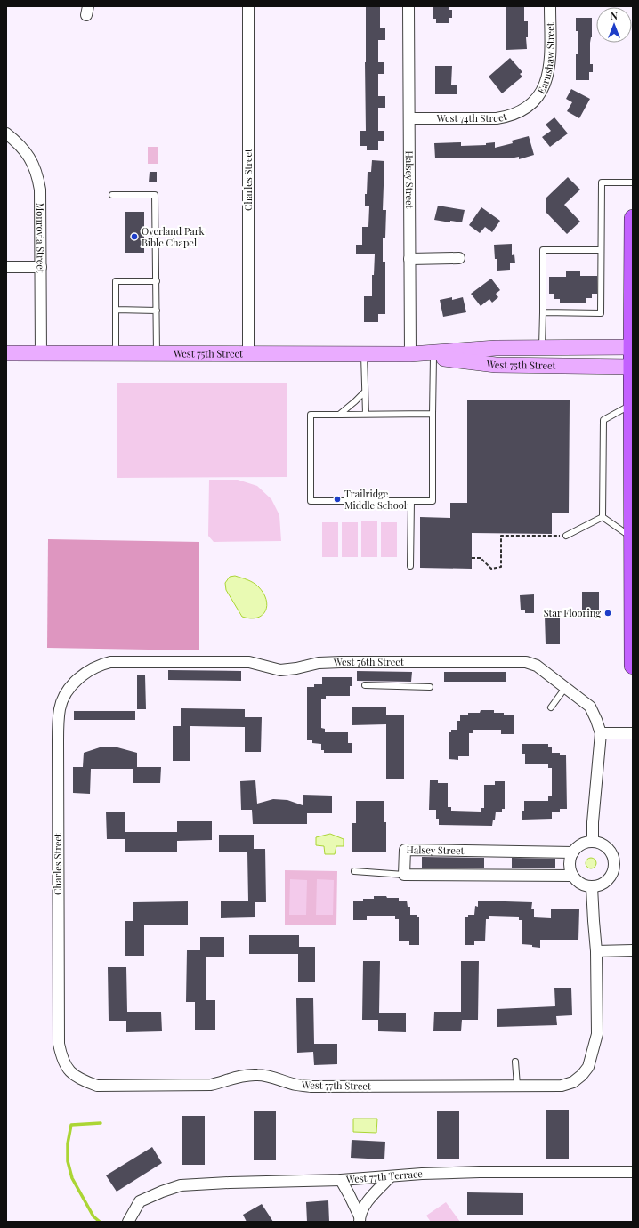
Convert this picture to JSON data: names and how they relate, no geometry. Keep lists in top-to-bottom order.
{
  "streets": {
    "main road": ["West 75th Street"],
    "street": [
      "Earnshaw Street",
      "West 74th Street",
      "Charles Street",
      "Halsey Street",
      "Monrovia Street",
      "West 76th Street",
      "West 77th Street",
      "West 77th Terrace"
    ]
  },
  "crossings": [
    ["Earnshaw Street", "West 74th Street"],
    ["West 74th Street", "Halsey Street"],
    ["Charles Street", "West 75th Street"],
    ["Charles Street", "West 76th Street"],
    ["Charles Street", "West 77th Street"],
    ["Halsey Street", "West 75th Street"],
    ["Monrovia Street", "West 75th Street"]
  ],
  "places": ["Overland Park Bible Chapel", "Trailridge Middle School", "Star Flooring"],
  "north": "top"
}
